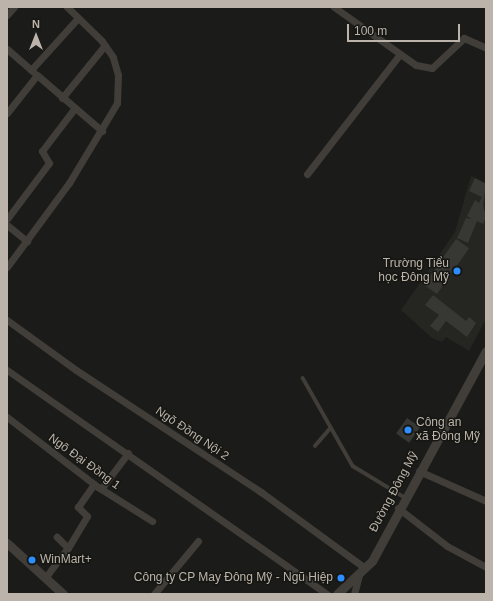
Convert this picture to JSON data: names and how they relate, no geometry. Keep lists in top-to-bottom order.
{
  "streets": {
    "street": ["Ngõ Đồng Nội 2", "Ngõ Đại Đồng 1", "Đường Đông Mỹ"]
  },
  "crossings": [
    ["Ngõ Đồng Nội 2", "Đường Đông Mỹ"]
  ],
  "places": [
    "Trường Tiểu học Đông Mỹ",
    "Công an xã Đông Mỹ",
    "WinMart+",
    "Công ty CP May Đông Mỹ - Ngũ Hiệp"
  ],
  "scale_bar": "100 m",
  "north": "top"
}
